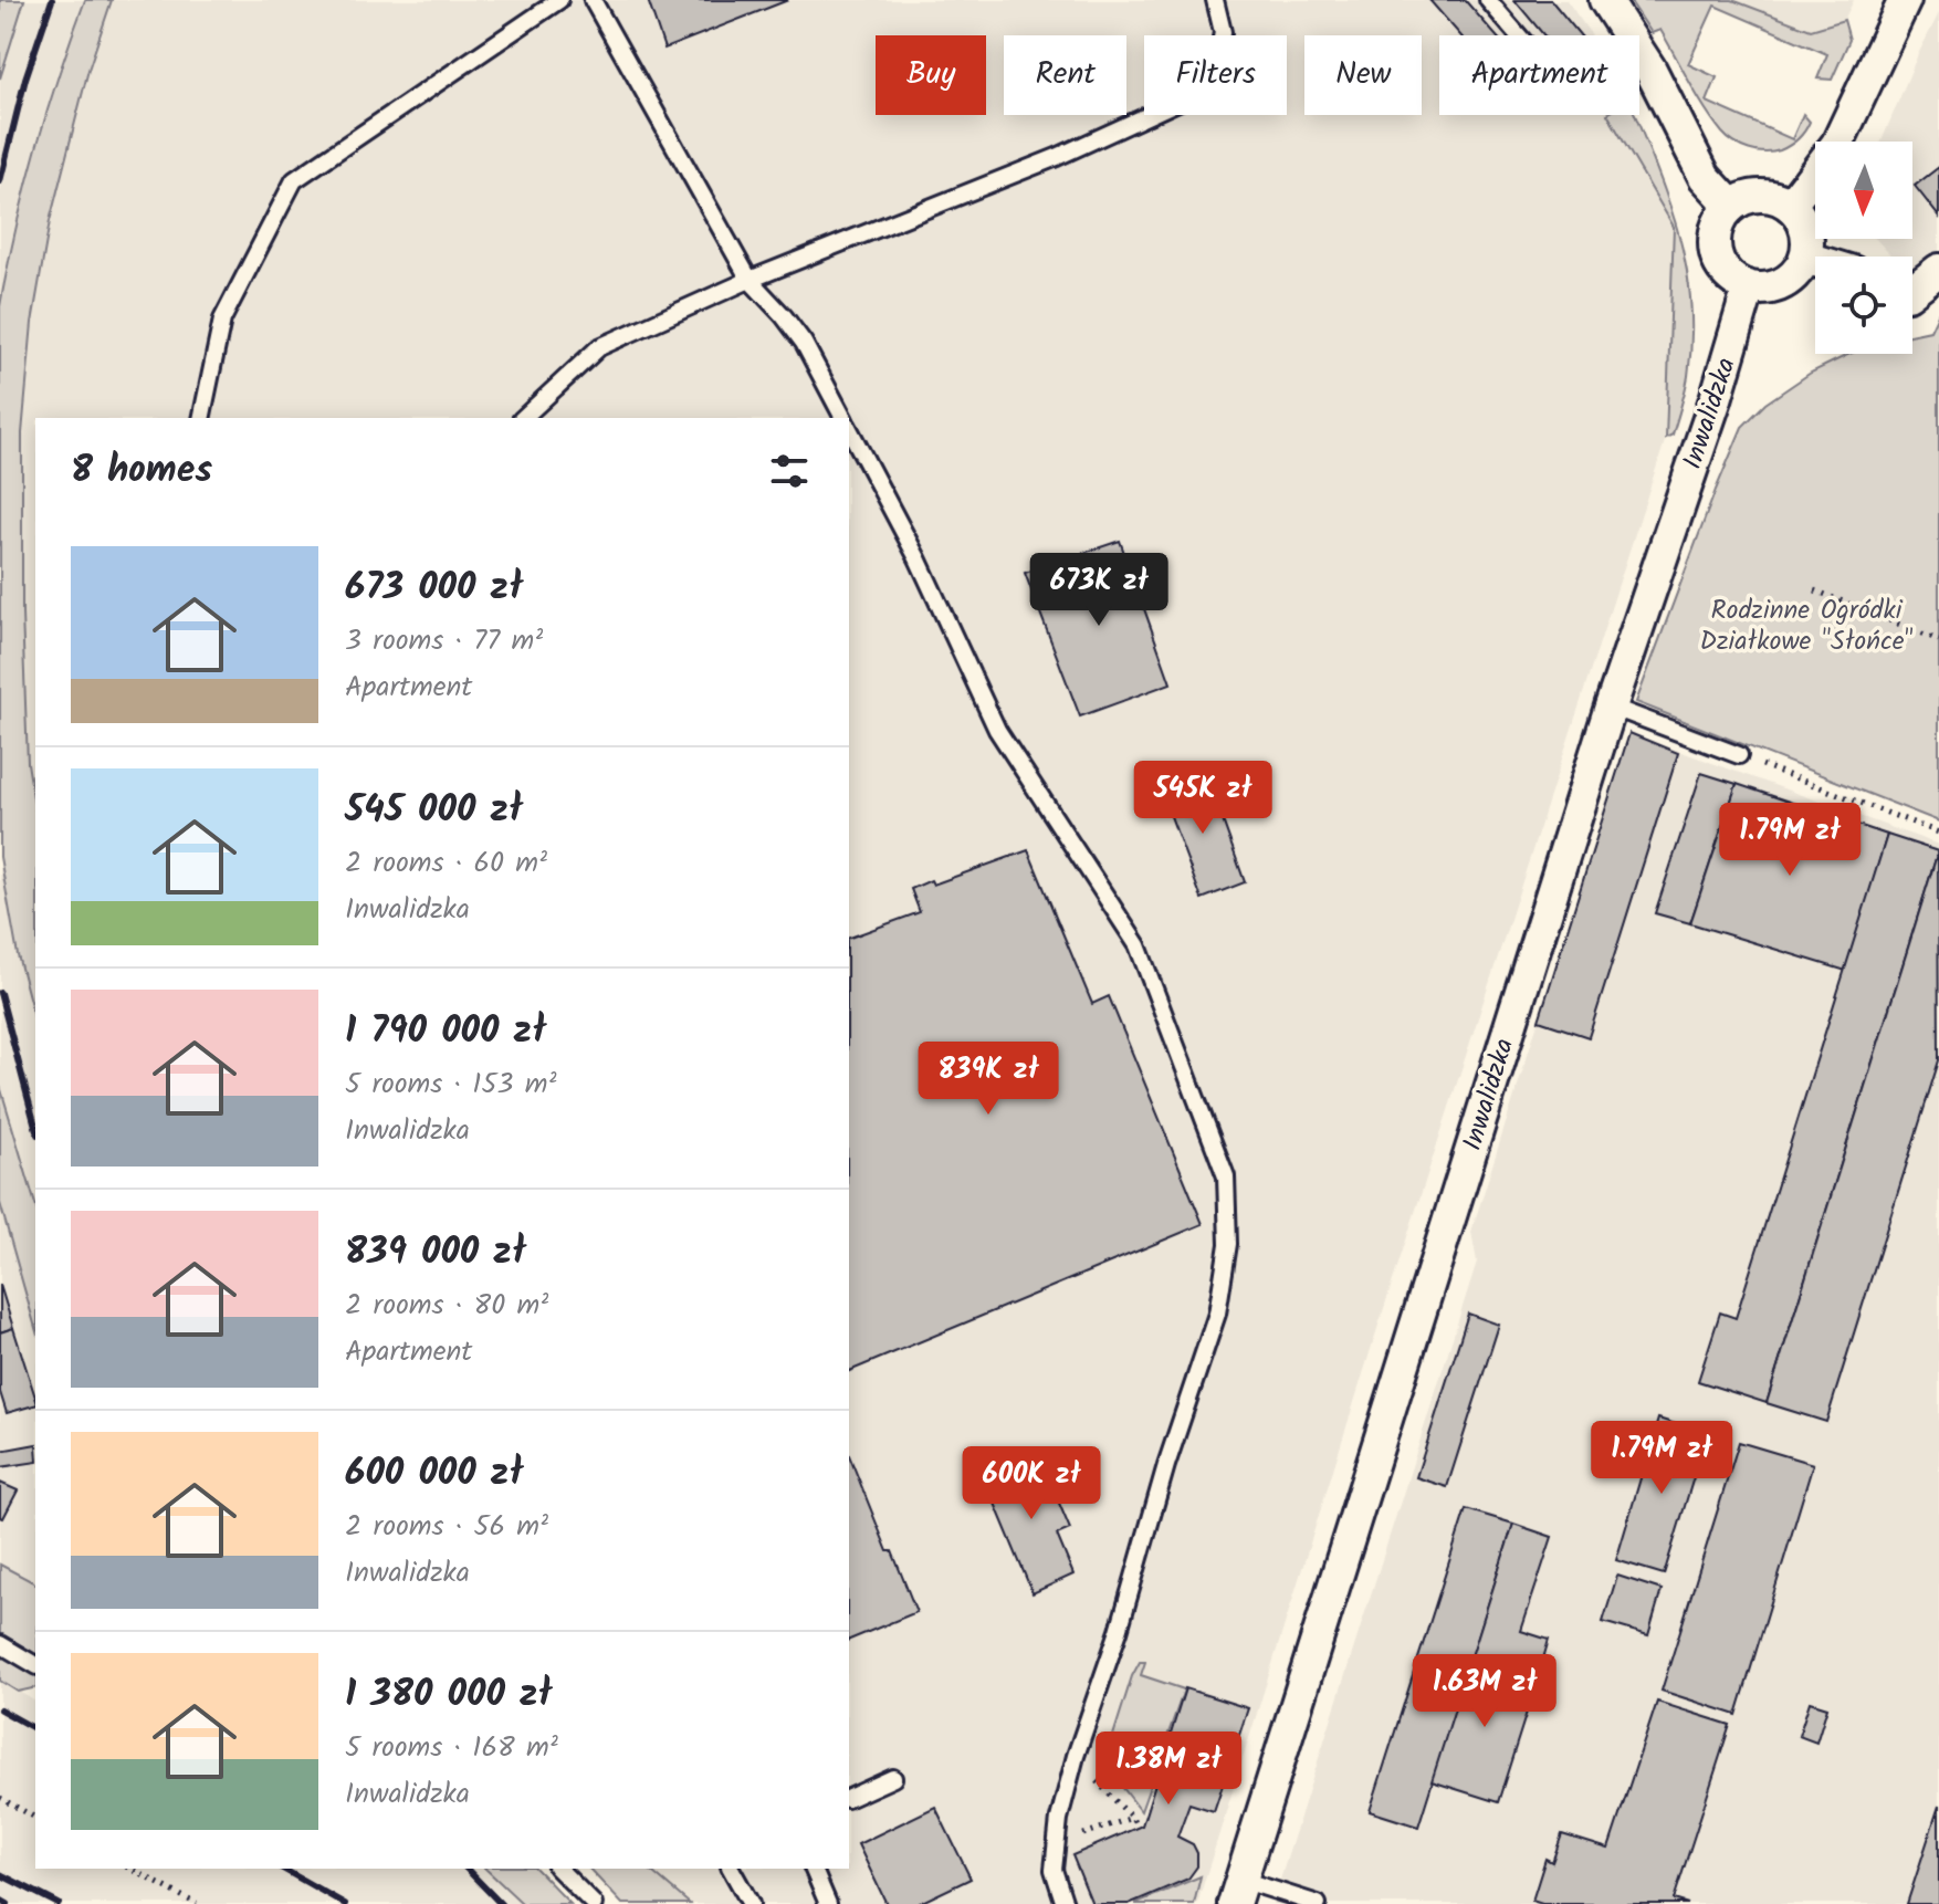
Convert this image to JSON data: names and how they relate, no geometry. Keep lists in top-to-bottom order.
{
  "streets": {
    "street": ["Inwalidzka"]
  },
  "parks": ["Rodzinne Ogródki Działkowe \"Słońce\""],
  "north": "bottom",
  "page": {
    "chip": [
      "Buy",
      "Rent",
      "Filters",
      "New",
      "Apartment"
    ],
    "heading": "8 homes",
    "list": [
      {
        "name": "673 000 zł",
        "note": "3 rooms · 77 m² · Apartment"
      },
      {
        "name": "545 000 zł",
        "note": "2 rooms · 60 m² · Inwalidzka"
      },
      {
        "name": "1 790 000 zł",
        "note": "5 rooms · 153 m² · Inwalidzka"
      },
      {
        "name": "839 000 zł",
        "note": "2 rooms · 80 m² · Apartment"
      },
      {
        "name": "600 000 zł",
        "note": "2 rooms · 56 m² · Inwalidzka"
      },
      {
        "name": "1 380 000 zł",
        "note": "5 rooms · 168 m² · Inwalidzka"
      }
    ],
    "price": [
      "673K zł",
      "545K zł",
      "1.79M zł",
      "839K zł",
      "1.79M zł",
      "600K zł",
      "1.63M zł",
      "1.38M zł"
    ]
  }
}
